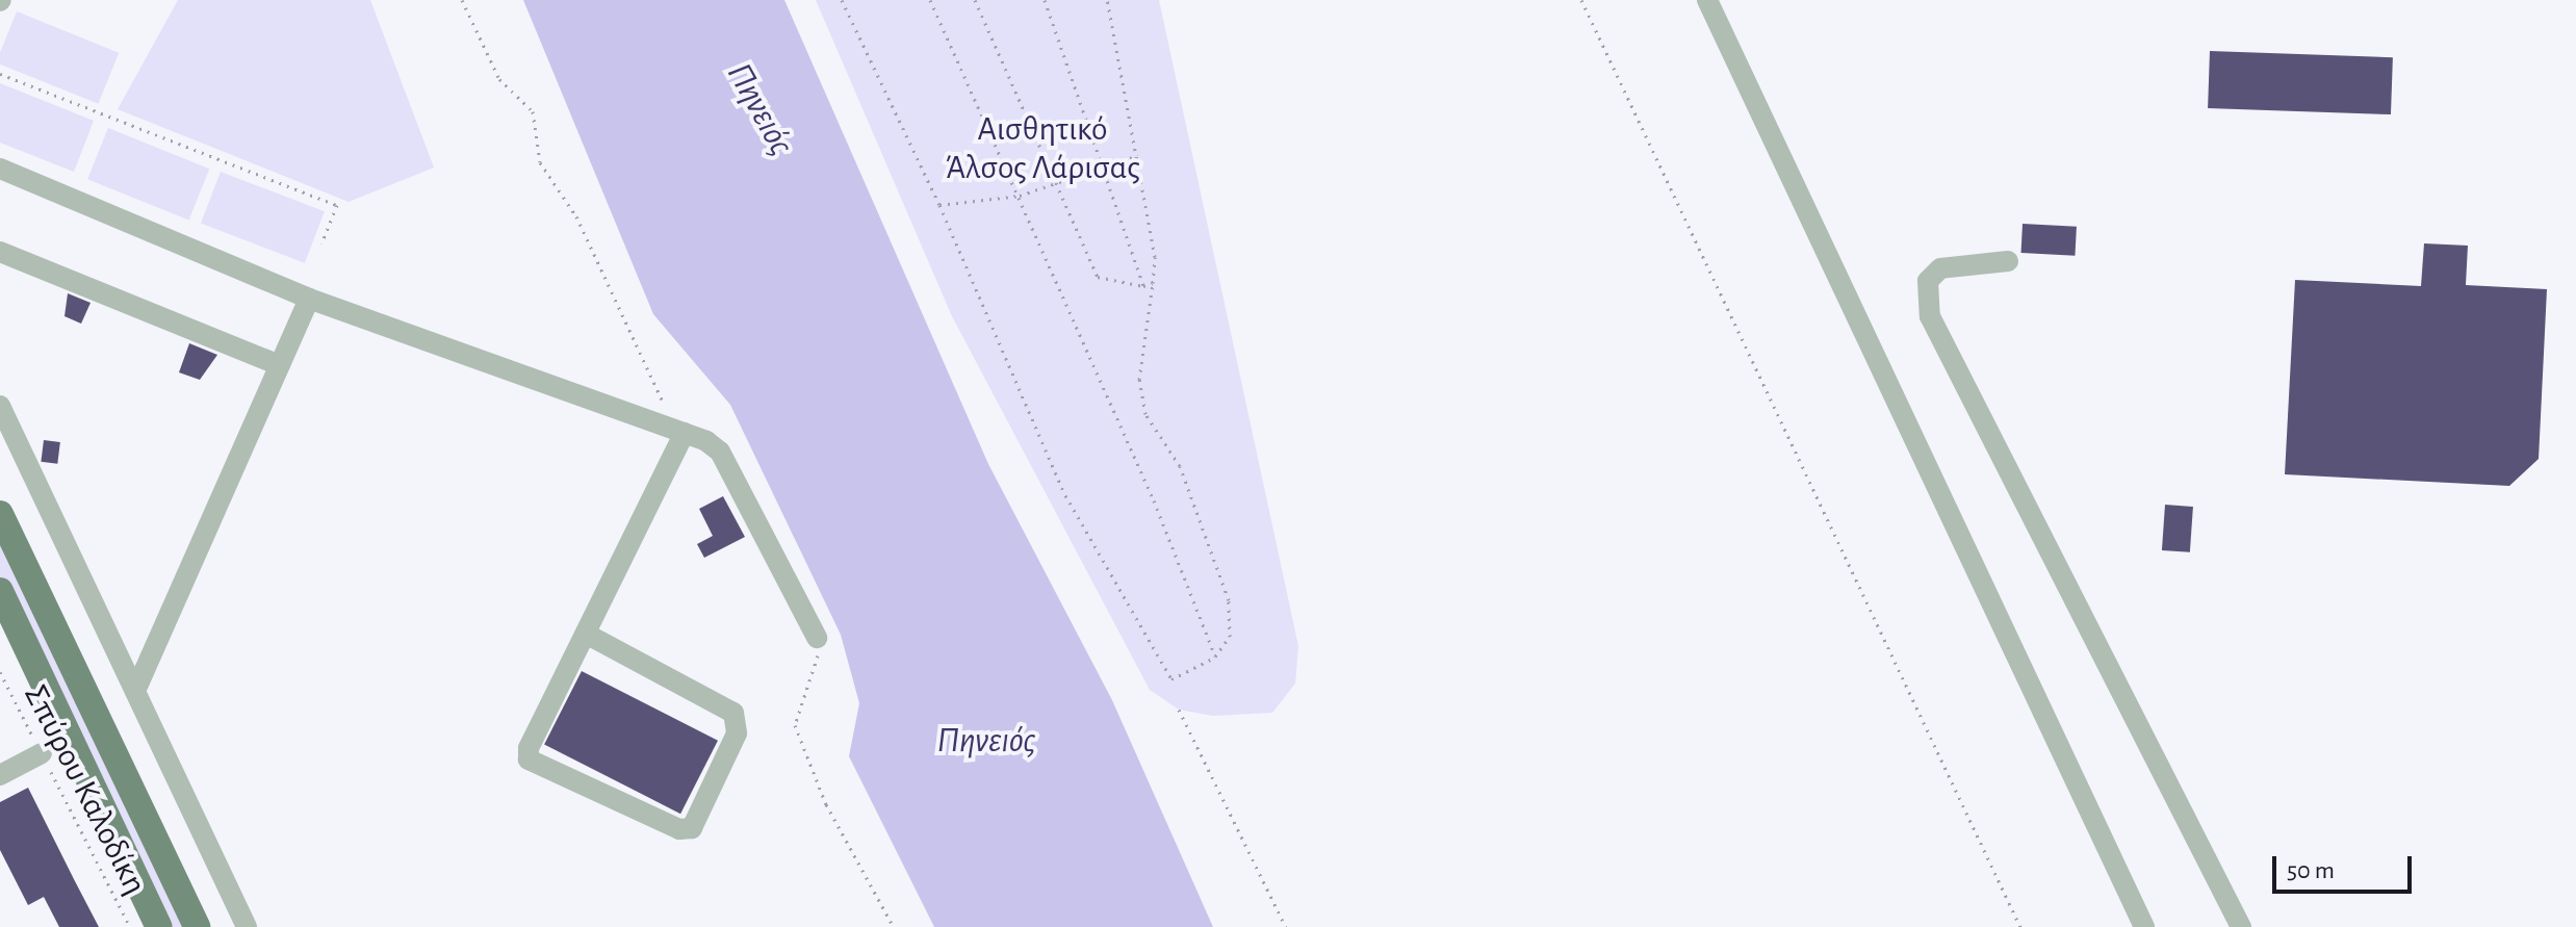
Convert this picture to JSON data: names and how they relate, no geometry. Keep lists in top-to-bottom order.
{
  "streets": {
    "path": ["Σπύρου Καλοδίκη"]
  },
  "water": ["Πηνειός"],
  "parks": ["Αισθητικό Άλσος Λάρισας"],
  "scale_bar": "50 m"
}
